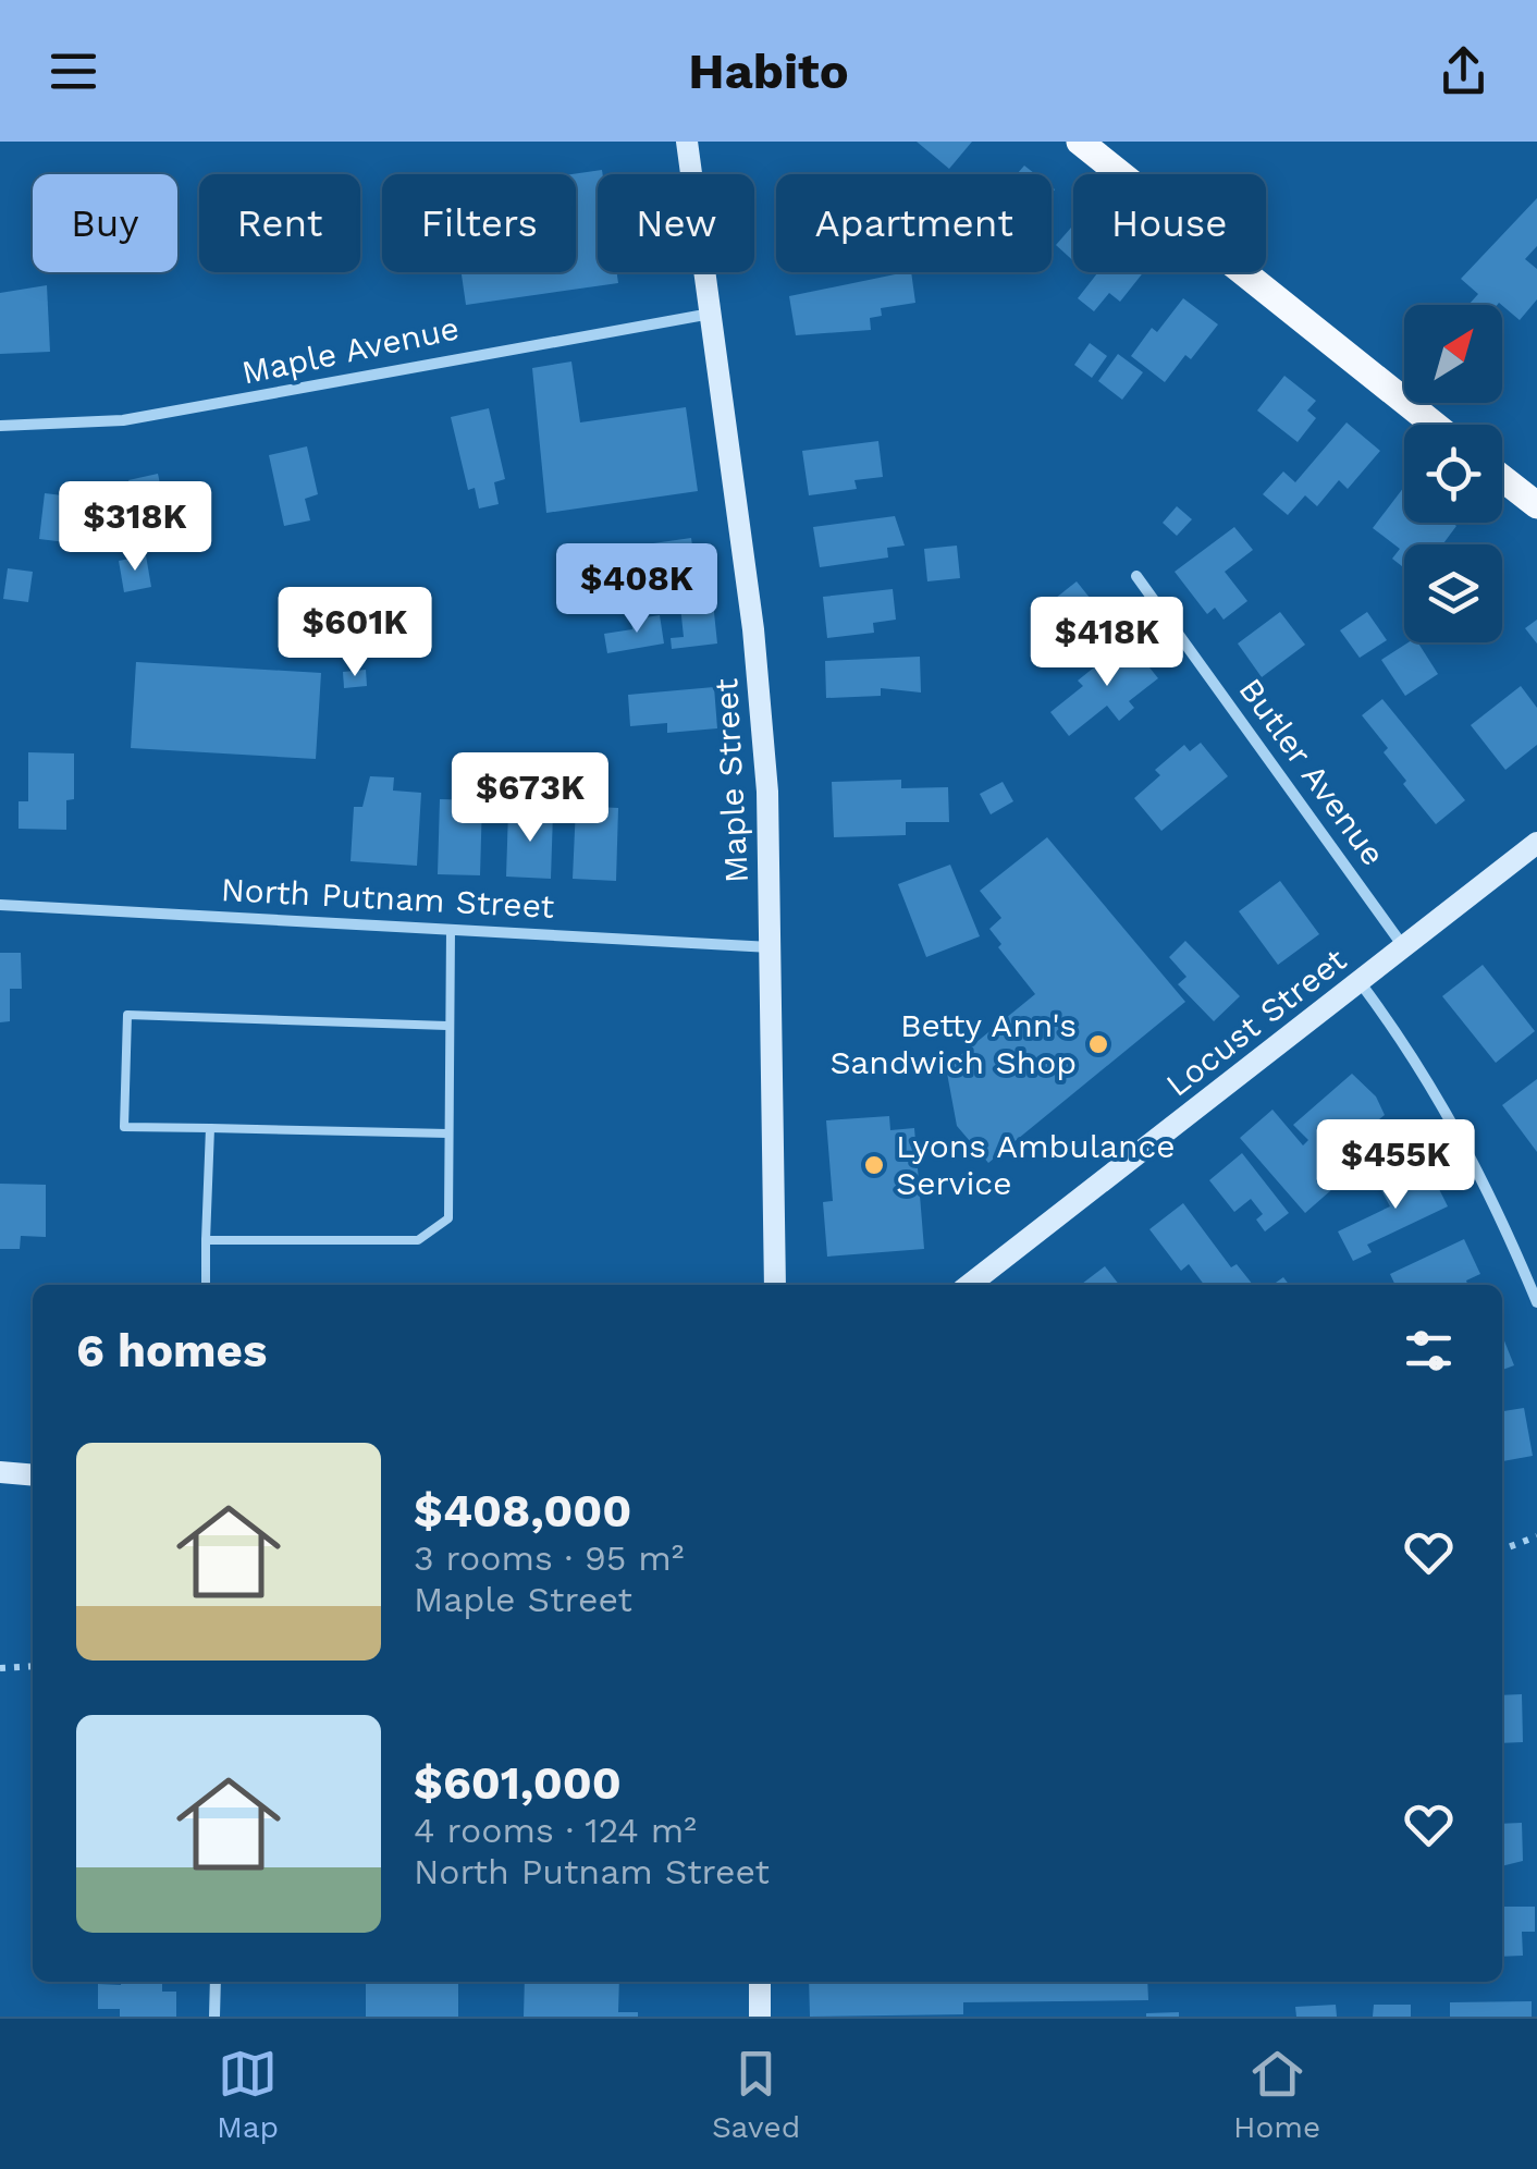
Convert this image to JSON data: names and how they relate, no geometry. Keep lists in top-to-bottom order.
{
  "streets": {
    "main road": ["Maple Street", "Locust Street"],
    "street": ["Maple Avenue", "Butler Avenue", "North Putnam Street"]
  },
  "crossings": [
    ["Maple Avenue", "Maple Street"],
    ["Butler Avenue", "Locust Street"],
    ["Maple Street", "North Putnam Street"]
  ],
  "places": ["Betty Ann's Sandwich Shop", "Lyons Ambulance Service"],
  "north": "top right",
  "page": {
    "header": "Habito",
    "chip": [
      "Buy",
      "Rent",
      "Filters",
      "New",
      "Apartment",
      "House"
    ],
    "price": [
      "$318K",
      "$408K",
      "$601K",
      "$418K",
      "$673K",
      "$455K"
    ],
    "heading": "6 homes",
    "list": [
      {
        "name": "$408,000",
        "note": "3 rooms · 95 m² · Maple Street"
      },
      {
        "name": "$601,000",
        "note": "4 rooms · 124 m² · North Putnam Street"
      }
    ],
    "tabs": ["Map", "Saved", "Home"]
  }
}
